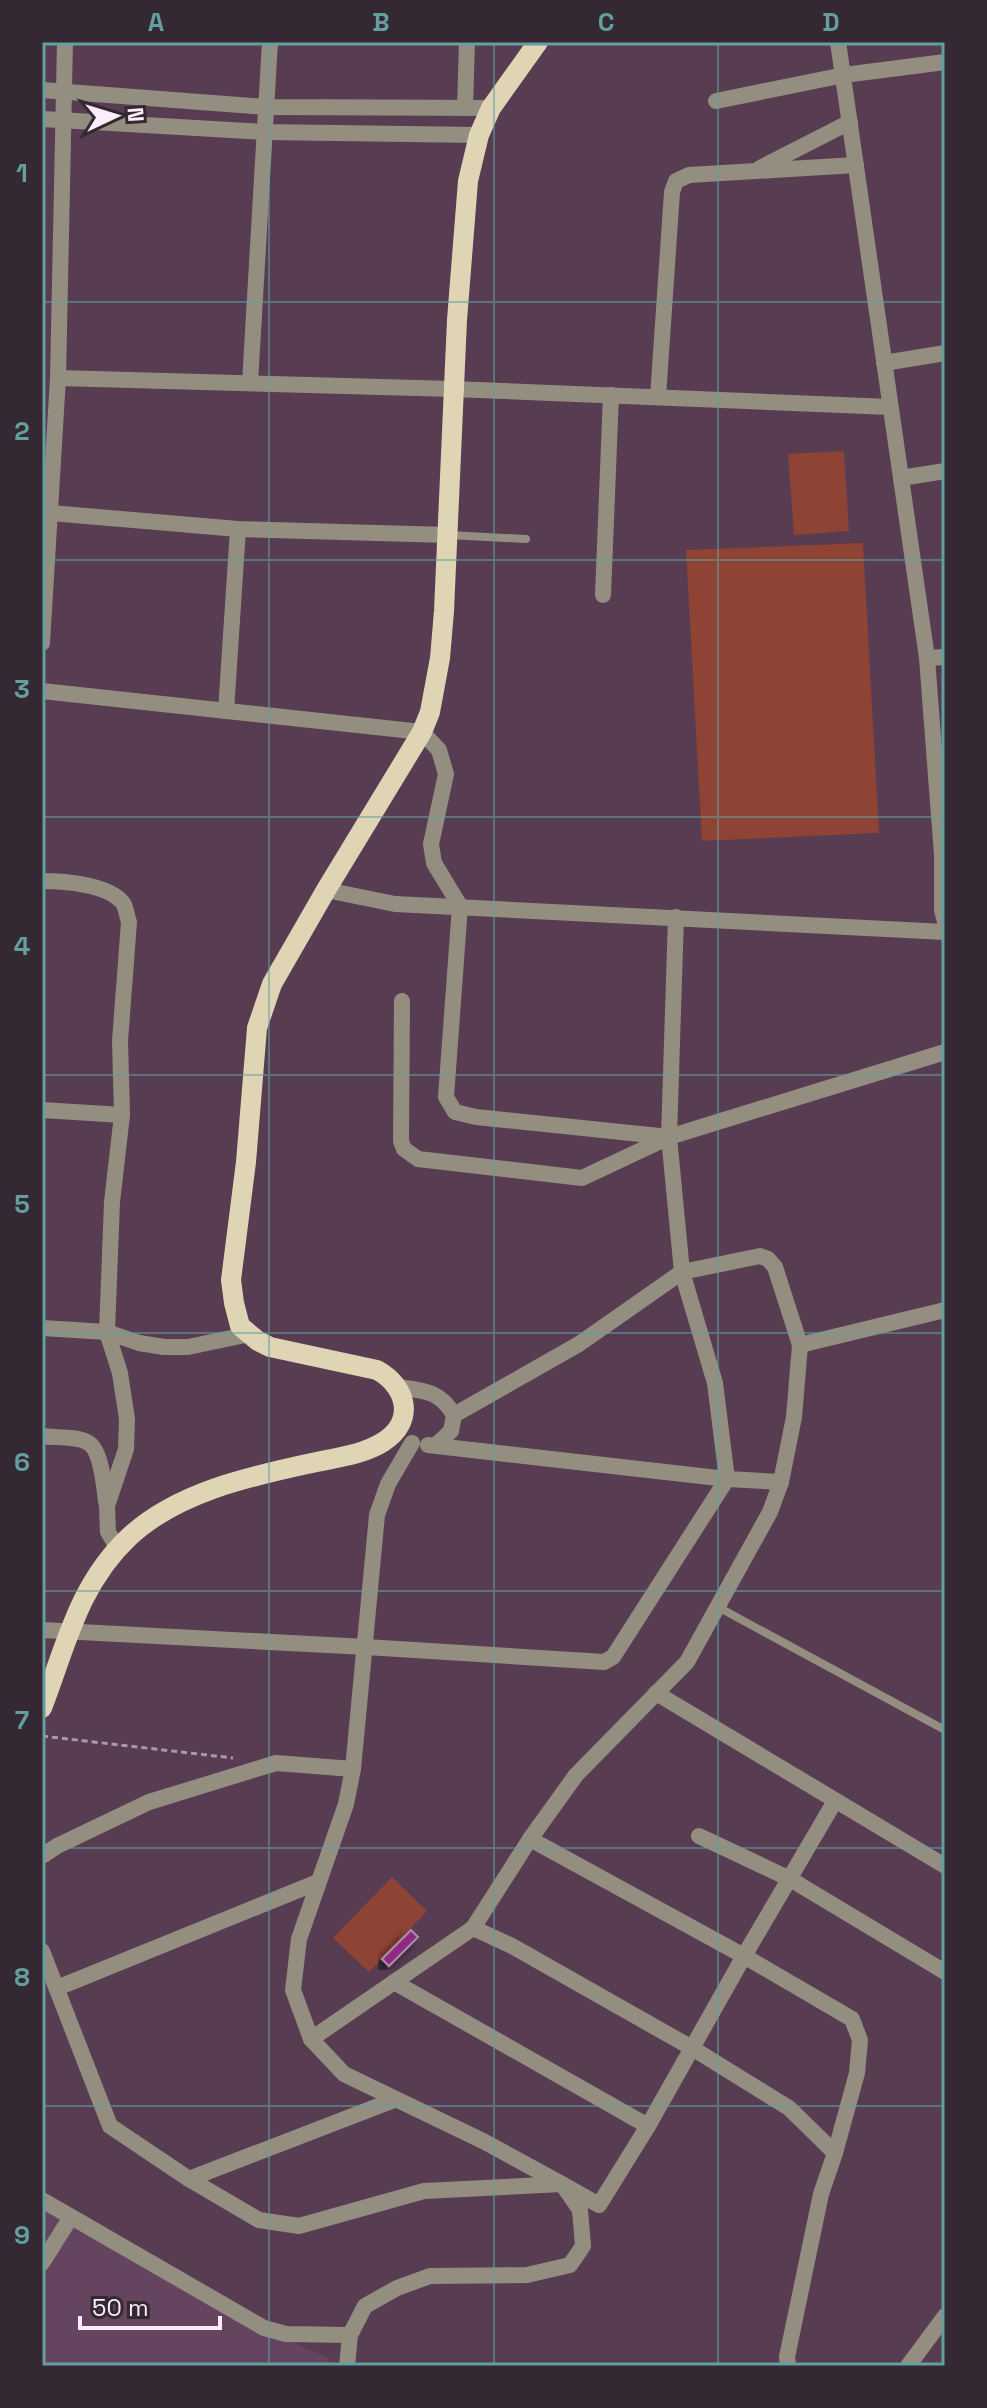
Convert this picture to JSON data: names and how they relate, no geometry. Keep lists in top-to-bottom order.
{
  "scale_bar": "50 m",
  "north": "right",
  "grid": {
    "columns": [
      "A",
      "B",
      "C",
      "D"
    ],
    "rows": [
      "1",
      "2",
      "3",
      "4",
      "5",
      "6",
      "7",
      "8",
      "9"
    ]
  }
}
